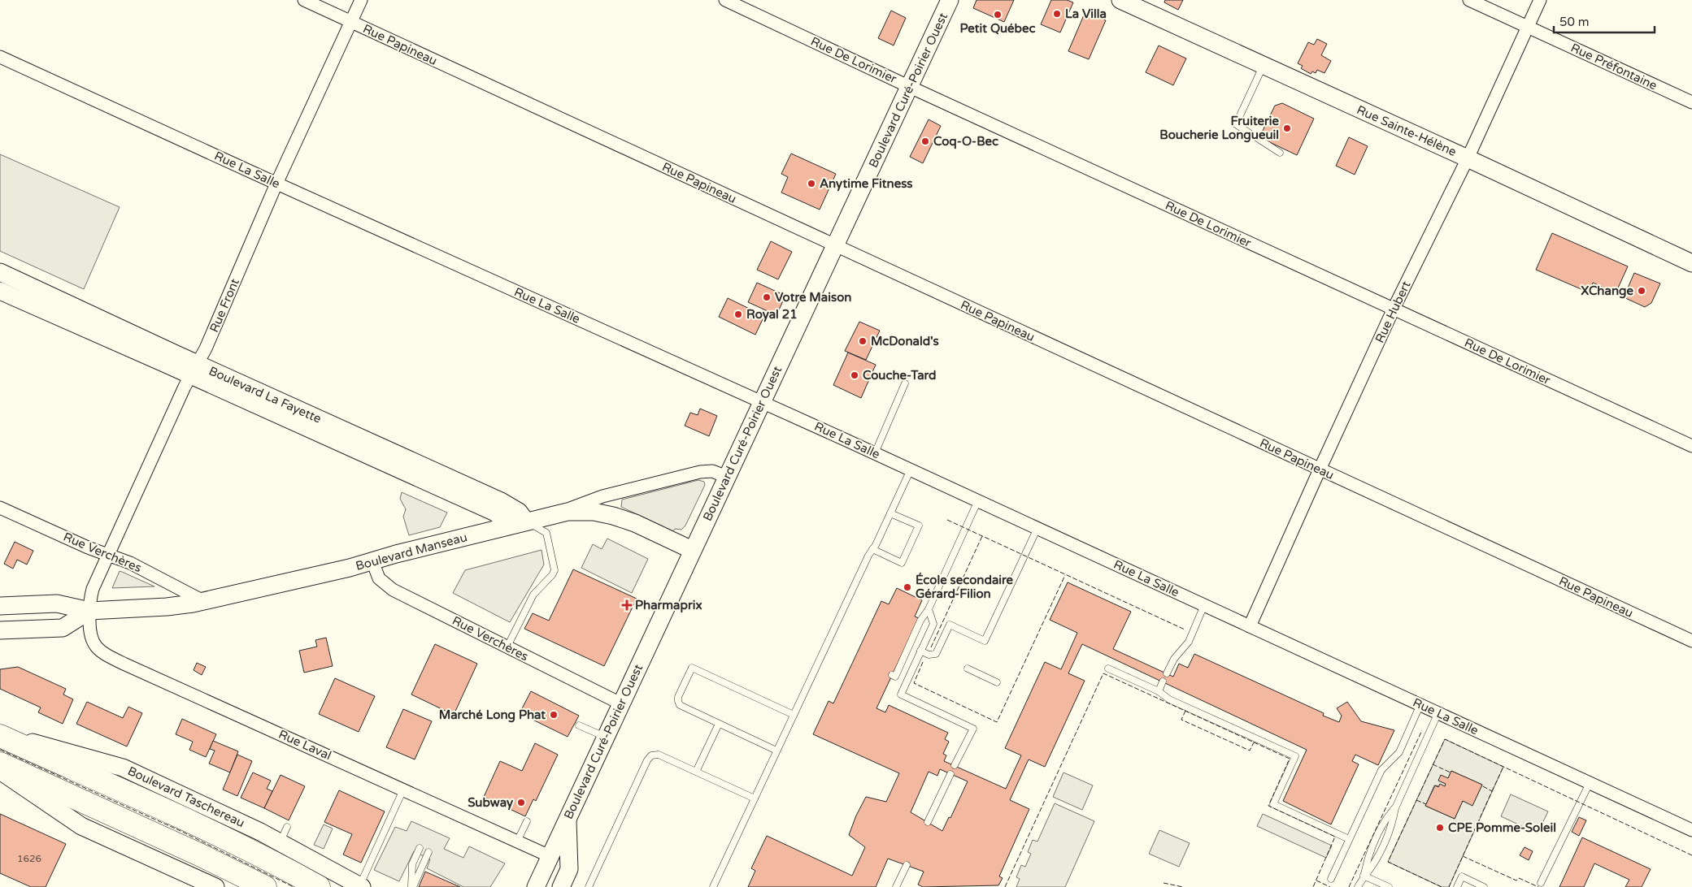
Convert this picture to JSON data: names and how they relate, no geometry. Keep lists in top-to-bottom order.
{
  "streets": {
    "highway": ["Boulevard Taschereau"],
    "street": [
      "Rue Papineau",
      "Rue De Lorimier",
      "Rue Préfontaine",
      "Boulevard Curé-Poirier Ouest",
      "Rue Sainte-Hélène",
      "Rue La Salle",
      "Rue Front",
      "Rue Hubert",
      "Boulevard La Fayette",
      "Boulevard Manseau",
      "Rue Verchères",
      "Rue Laval"
    ]
  },
  "crossings": [
    ["Rue Papineau", "Boulevard Curé-Poirier Ouest"],
    ["Rue Papineau", "Rue Front"],
    ["Rue Papineau", "Rue Hubert"],
    ["Rue De Lorimier", "Boulevard Curé-Poirier Ouest"],
    ["Rue De Lorimier", "Rue Hubert"],
    ["Rue Préfontaine", "Rue Hubert"],
    ["Boulevard Curé-Poirier Ouest", "Rue La Salle"],
    ["Boulevard Curé-Poirier Ouest", "Boulevard Manseau"],
    ["Boulevard Curé-Poirier Ouest", "Rue Verchères"],
    ["Boulevard Curé-Poirier Ouest", "Rue Laval"],
    ["Rue Sainte-Hélène", "Rue Hubert"],
    ["Rue La Salle", "Rue Front"],
    ["Rue La Salle", "Rue Hubert"],
    ["Rue Front", "Boulevard La Fayette"],
    ["Rue Front", "Boulevard Manseau"],
    ["Rue Front", "Rue Verchères"],
    ["Rue Front", "Rue Laval"],
    ["Boulevard La Fayette", "Boulevard Manseau"],
    ["Boulevard Manseau", "Rue Verchères"],
    ["Boulevard Manseau", "Rue Laval"]
  ],
  "places": {
    "other": [
      "La Villa",
      "Petit Québec",
      "Fruiterie Boucherie Longueuil",
      "Coq-O-Bec",
      "Anytime Fitness",
      "XChange",
      "Votre Maison",
      "Royal 21",
      "McDonald's",
      "Couche-Tard",
      "École secondaire Gérard-Filion",
      "Marché Long Phat",
      "Subway",
      "CPE Pomme-Soleil"
    ],
    "health": ["Pharmaprix"]
  },
  "house_numbers": ["1626"],
  "scale_bar": "50 m"
}
